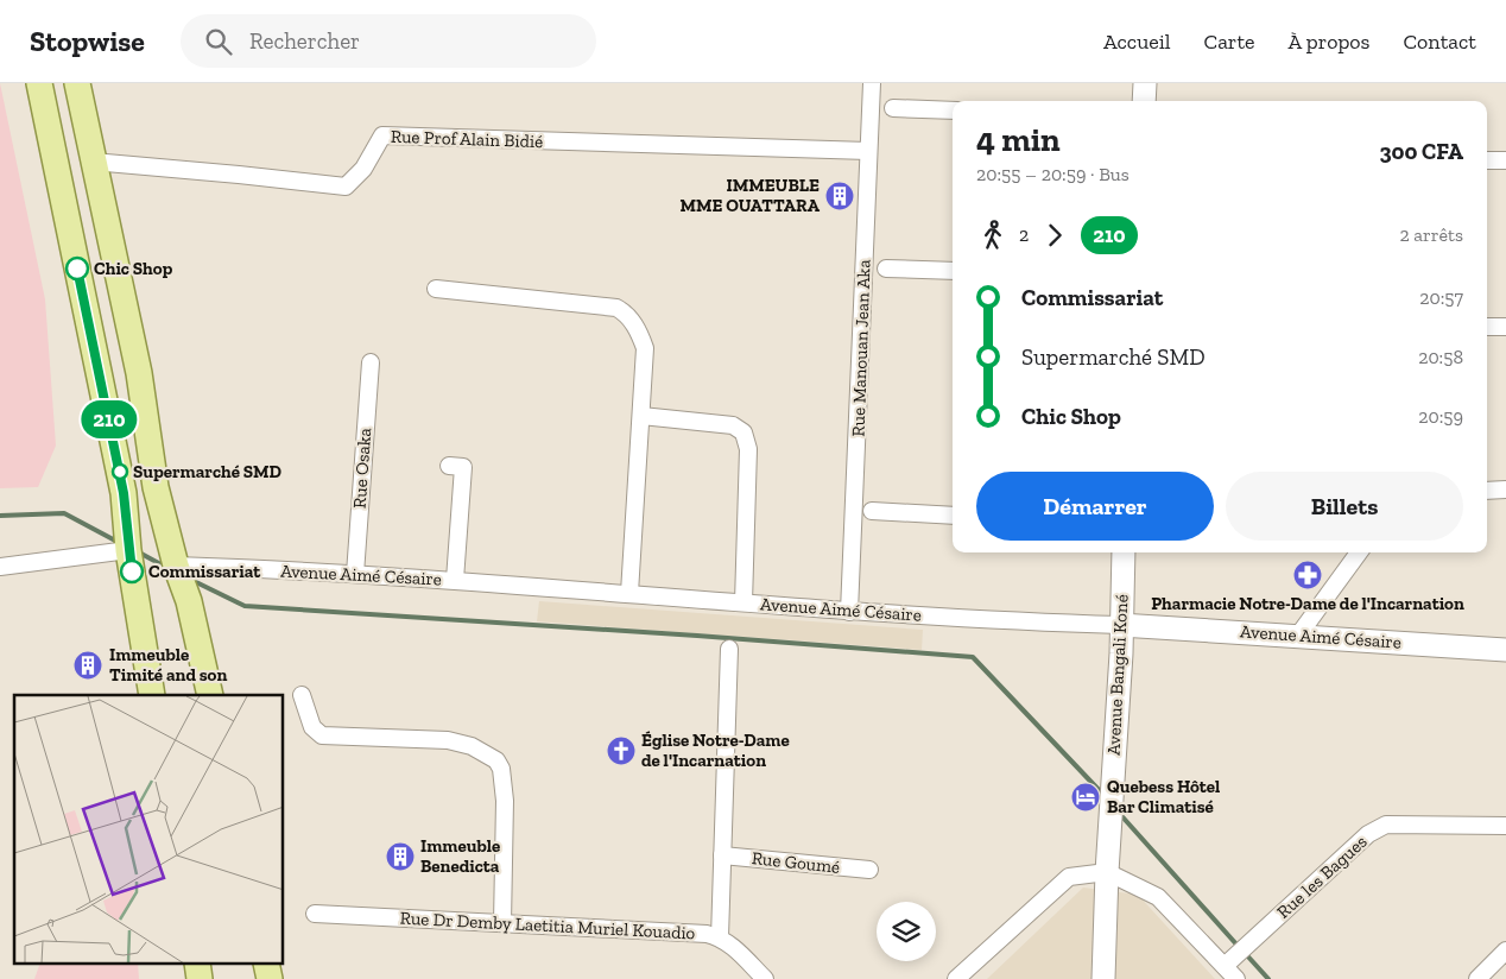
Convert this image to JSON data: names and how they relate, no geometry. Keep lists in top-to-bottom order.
{
  "streets": {
    "street": [
      "Rue Prof Alain Bidié",
      "Rue Manouan Jean Aka",
      "Rue Osaka",
      "Avenue Aimé Césaire",
      "Avenue Bangali Koné",
      "Rue Goumé",
      "Rue les Bagues",
      "Rue Dr Demby Laetitia Muriel Kouadio"
    ]
  },
  "crossings": [
    ["Rue Prof Alain Bidié", "Rue Manouan Jean Aka"],
    ["Rue Manouan Jean Aka", "Avenue Aimé Césaire"],
    ["Rue Osaka", "Avenue Aimé Césaire"],
    ["Avenue Aimé Césaire", "Avenue Bangali Koné"]
  ],
  "places": {
    "building": ["IMMEUBLE MME OUATTARA", "Immeuble Timité and son", "Immeuble Benedicta"],
    "other": ["Chic Shop", "Supermarché SMD", "Commissariat"],
    "pharmacy": ["Pharmacie Notre-Dame de l'Incarnation"],
    "church": ["Église Notre-Dame de l'Incarnation"],
    "hotel": ["Quebess Hôtel Bar Climatisé"]
  },
  "lines": ["bus line 210"],
  "page": {
    "header": "Stopwise",
    "search": "Rechercher",
    "nav": [
      "Accueil",
      "Carte",
      "À propos",
      "Contact"
    ],
    "on_map": "210",
    "heading": ["4 min", "20:55 – 20:59 · Bus", "300 CFA"],
    "legs": ["2", "210", "2 arrêts"],
    "list": [
      {
        "name": "Commissariat",
        "value": "20:57"
      },
      {
        "name": "Supermarché SMD",
        "value": "20:58"
      },
      {
        "name": "Chic Shop",
        "value": "20:59"
      }
    ],
    "buttons": ["Démarrer", "Billets"]
  }
}
